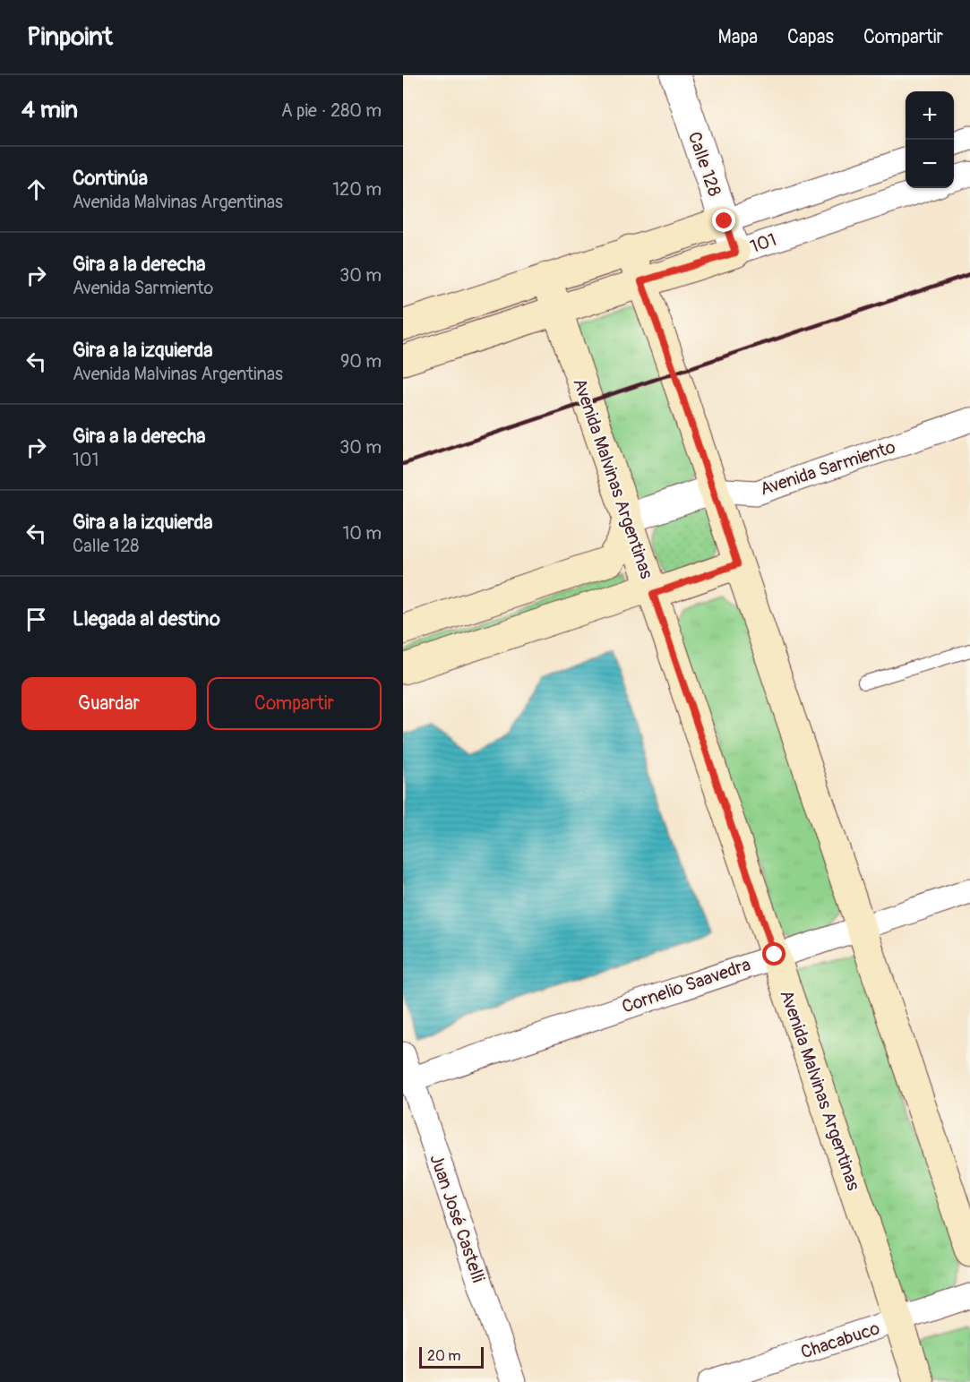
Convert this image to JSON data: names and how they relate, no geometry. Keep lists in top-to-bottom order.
{
  "streets": {
    "main road": ["101", "Avenida Malvinas Argentinas"],
    "street": [
      "Calle 128",
      "Avenida Sarmiento",
      "Cornelio Saavedra",
      "Juan José Castelli",
      "Chacabuco"
    ]
  },
  "crossings": [
    ["Calle 128", "101"],
    ["101", "Avenida Malvinas Argentinas"],
    ["Avenida Sarmiento", "Avenida Malvinas Argentinas"],
    ["Avenida Malvinas Argentinas", "Cornelio Saavedra"],
    ["Avenida Malvinas Argentinas", "Chacabuco"],
    ["Cornelio Saavedra", "Juan José Castelli"]
  ],
  "scale_bar": "20 m",
  "page": {
    "header": "Pinpoint",
    "nav": ["Mapa", "Capas", "Compartir"],
    "heading": ["4 min", "A pie · 280 m"],
    "map_buttons": ["+", "−"],
    "list": [
      ["Continúa", "Avenida Malvinas Argentinas", "120 m"],
      ["Gira a la derecha", "Avenida Sarmiento", "30 m"],
      ["Gira a la izquierda", "Avenida Malvinas Argentinas", "90 m"],
      ["Gira a la derecha", "101", "30 m"],
      ["Gira a la izquierda", "Calle 128", "10 m"],
      "Llegada al destino"
    ],
    "buttons": ["Guardar", "Compartir"],
    "scale": "20 m"
  }
}
